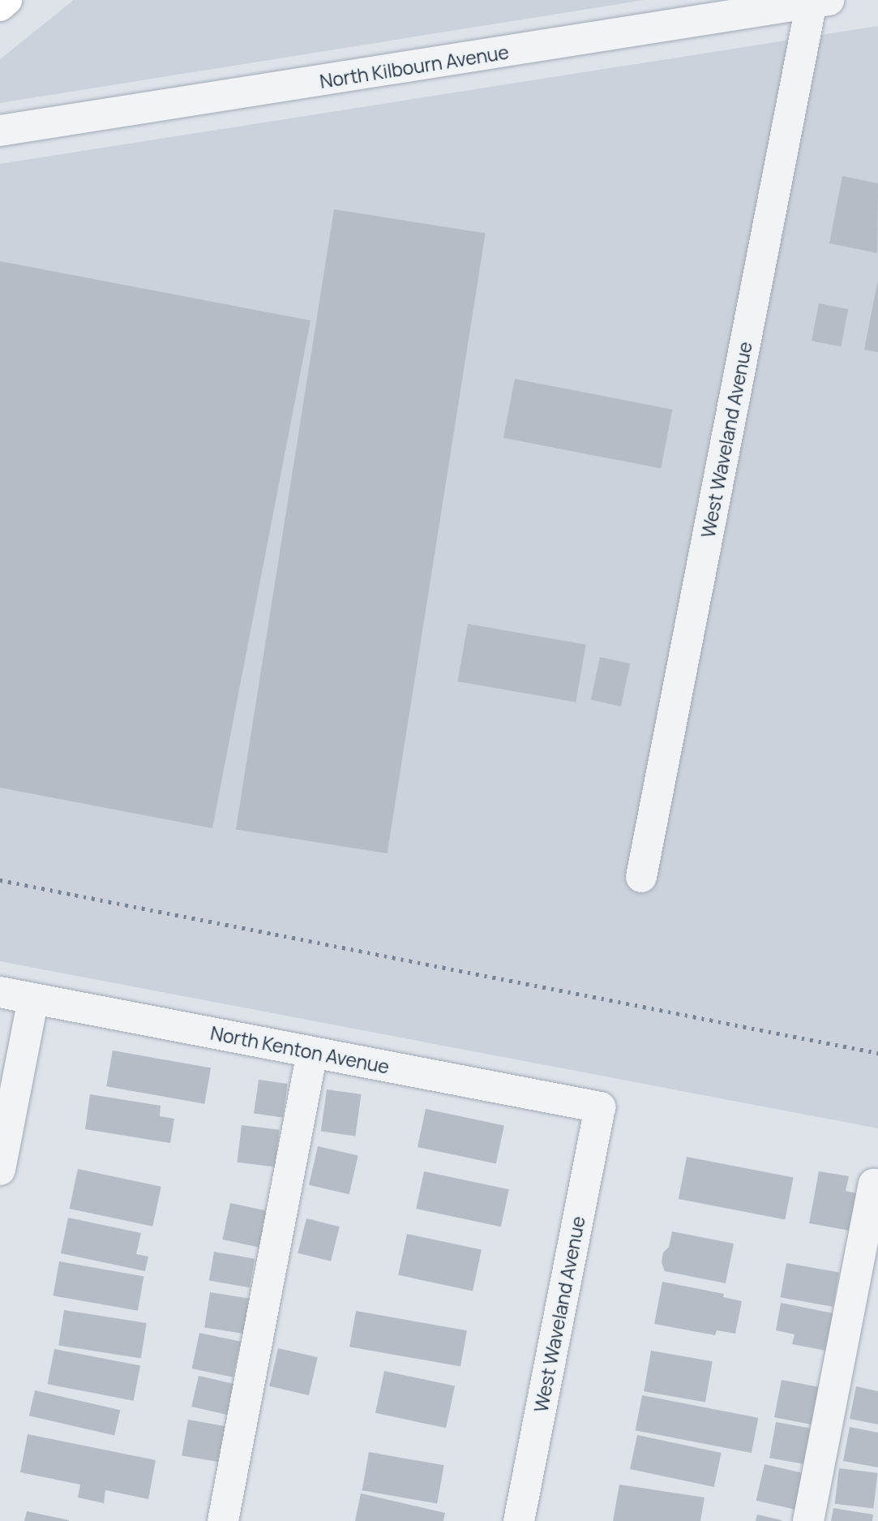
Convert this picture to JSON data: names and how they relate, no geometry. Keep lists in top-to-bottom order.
{
  "streets": {
    "street": ["North Kilbourn Avenue", "West Waveland Avenue", "North Kenton Avenue"]
  },
  "crossings": [
    ["North Kilbourn Avenue", "West Waveland Avenue"],
    ["West Waveland Avenue", "North Kenton Avenue"]
  ]
}
